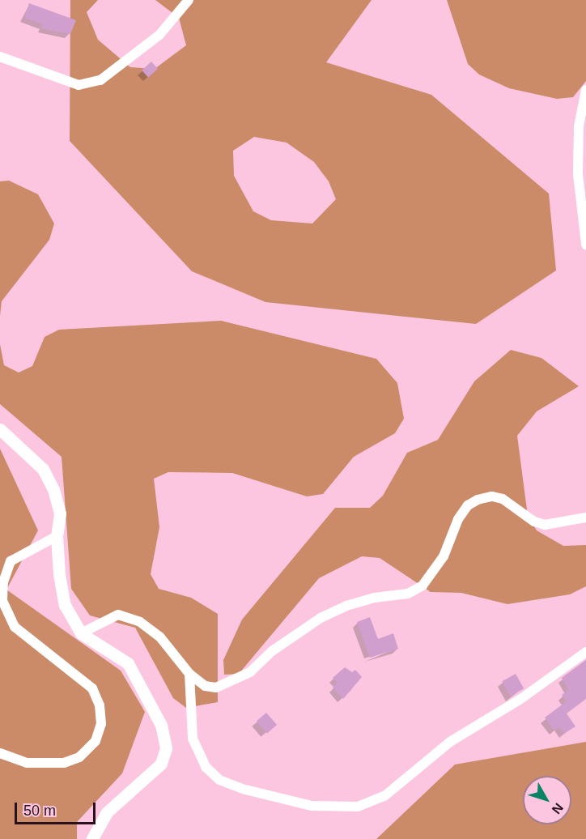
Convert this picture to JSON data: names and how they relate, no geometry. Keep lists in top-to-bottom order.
{
  "scale_bar": "50 m",
  "north": "bottom right"
}
